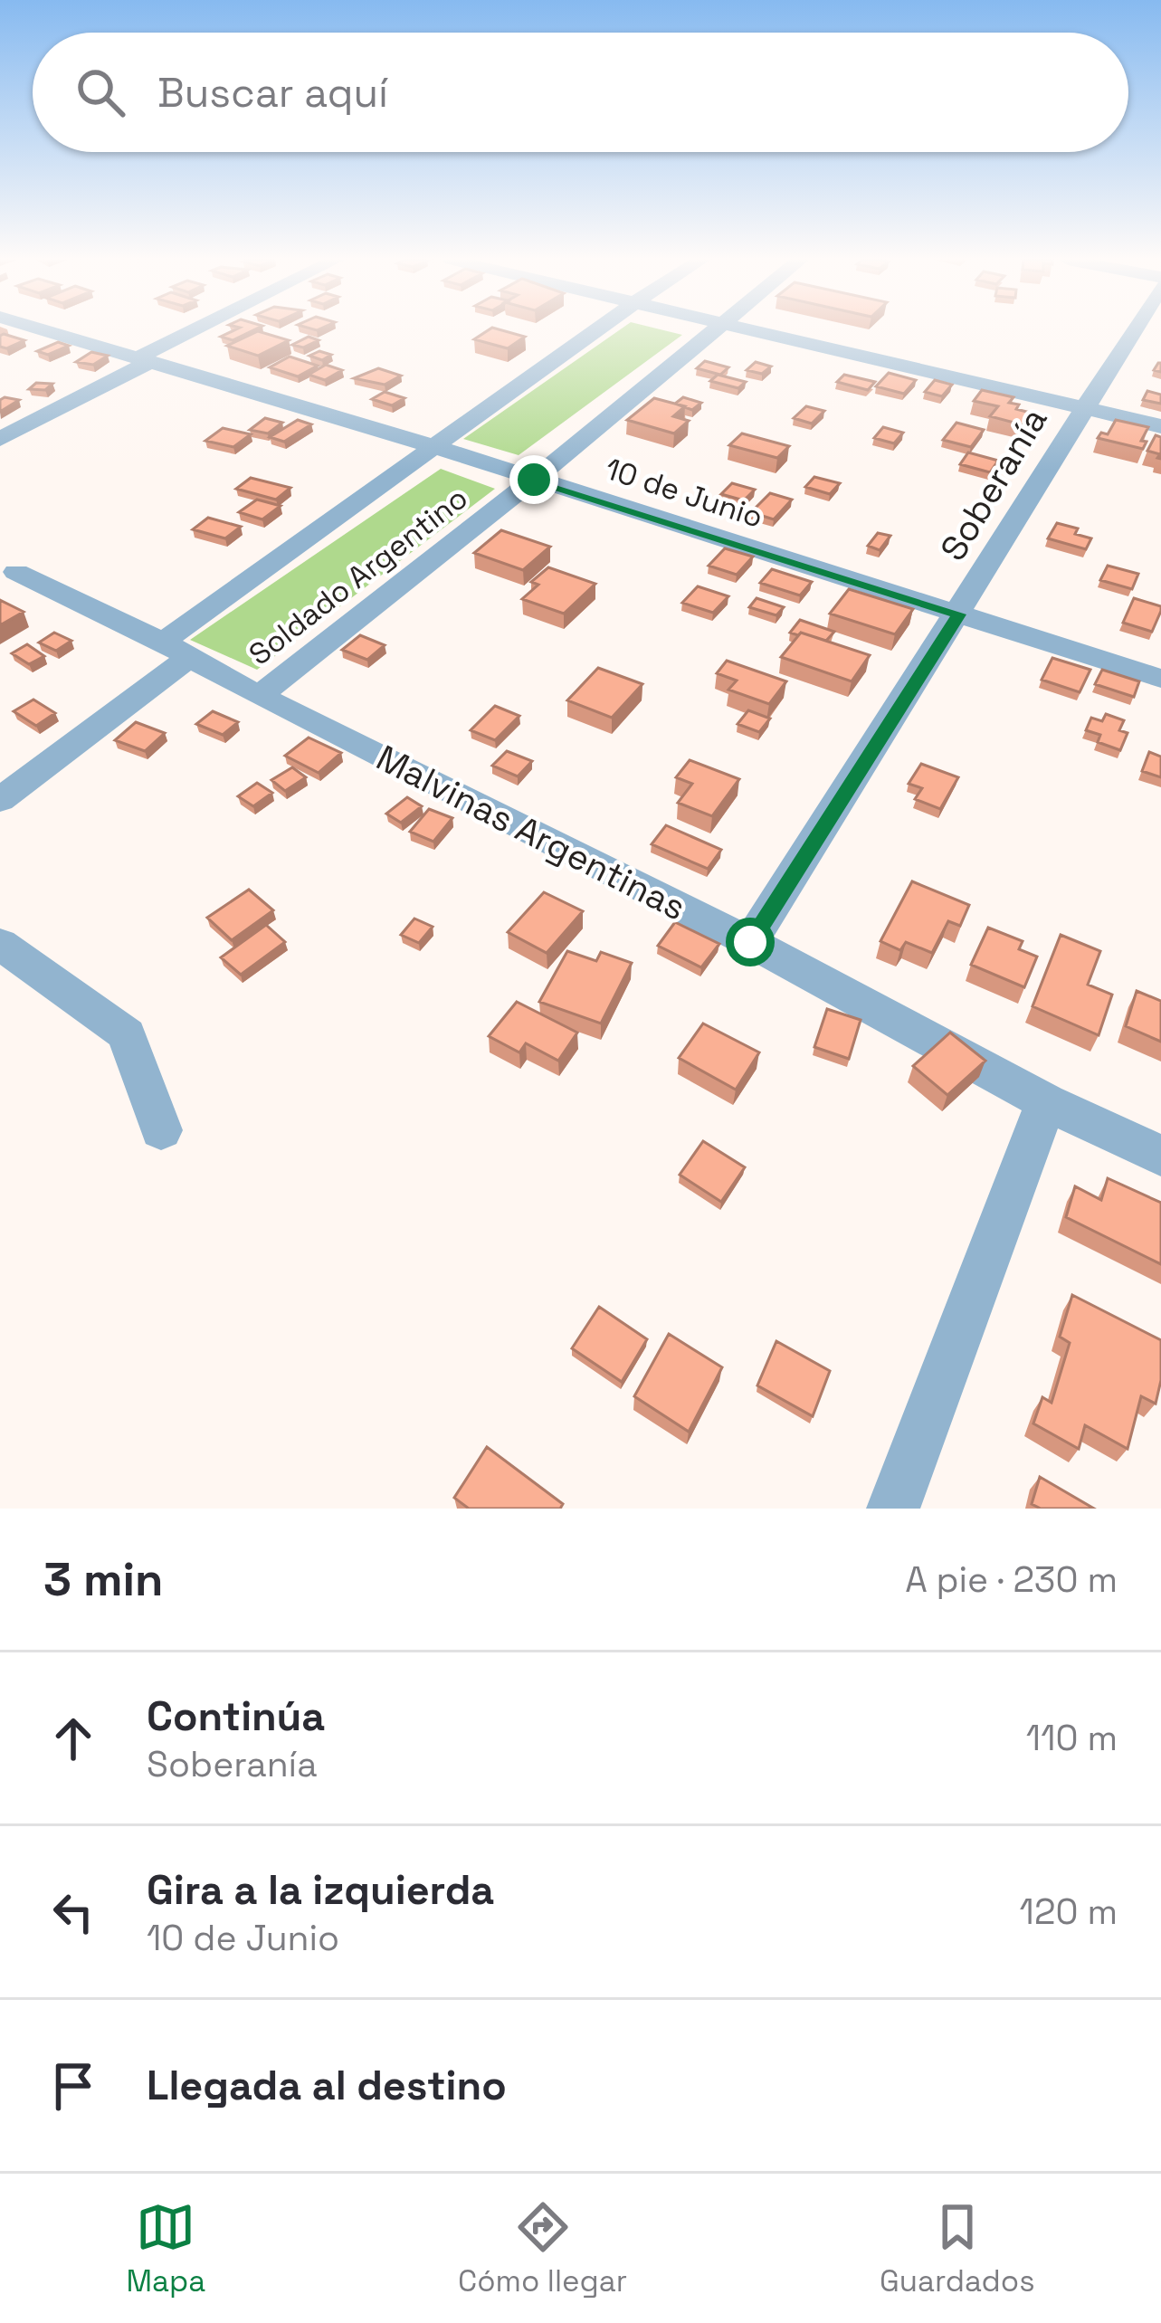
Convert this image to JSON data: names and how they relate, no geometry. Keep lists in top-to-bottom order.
{
  "streets": {
    "street": [
      "Soberanía",
      "10 de Junio",
      "Soldado Argentino",
      "Malvinas Argentinas"
    ]
  },
  "crossings": [
    ["Soberanía", "10 de Junio"],
    ["Soberanía", "Malvinas Argentinas"],
    ["10 de Junio", "Soldado Argentino"],
    ["Soldado Argentino", "Malvinas Argentinas"]
  ],
  "page": {
    "search": "Buscar aquí",
    "heading": ["3 min", "A pie · 230 m"],
    "list": [
      ["Continúa", "Soberanía", "110 m"],
      ["Gira a la izquierda", "10 de Junio", "120 m"],
      "Llegada al destino"
    ],
    "nav": ["Mapa", "Cómo llegar", "Guardados"]
  }
}
